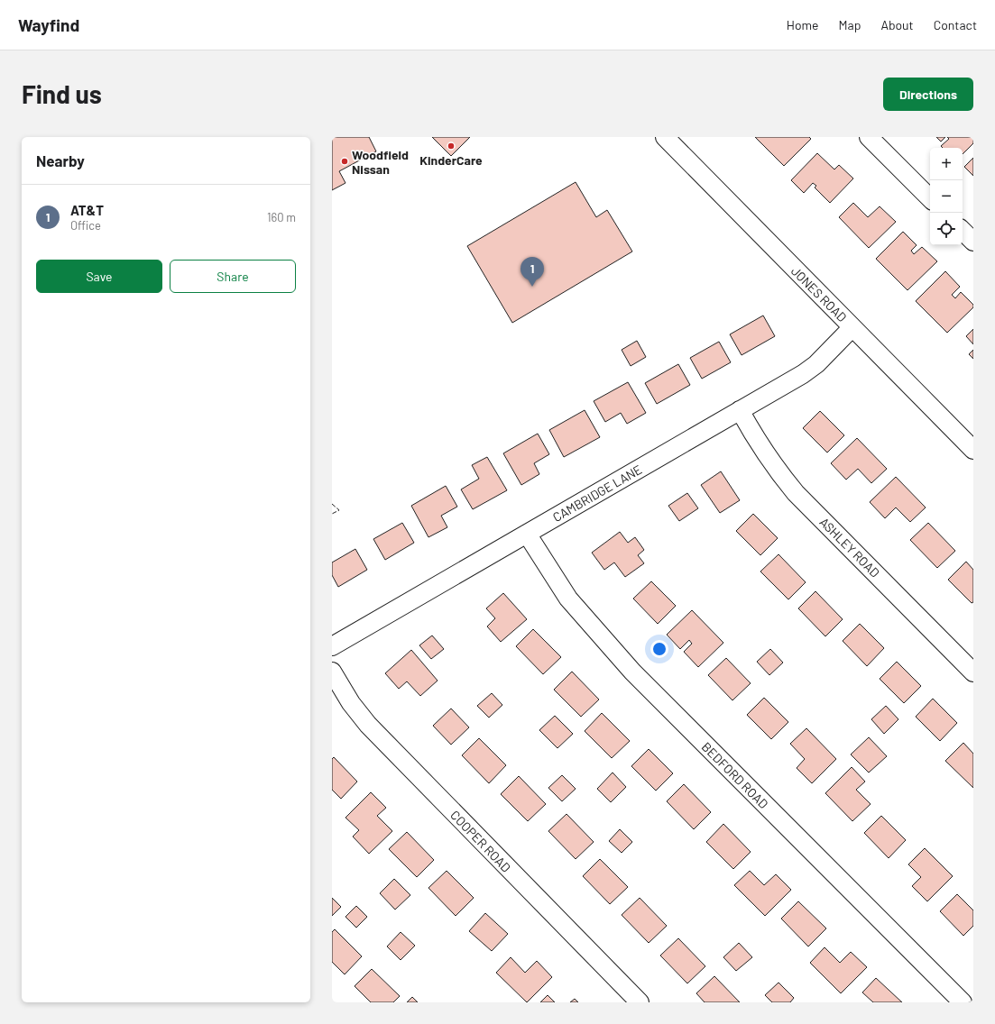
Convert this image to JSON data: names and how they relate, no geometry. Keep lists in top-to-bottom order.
{
  "streets": {
    "street": [
      "JONES ROAD",
      "CAMBRIDGE LANE",
      "ASHLEY ROAD",
      "BEDFORD ROAD",
      "COOPER ROAD"
    ]
  },
  "crossings": [
    ["JONES ROAD", "CAMBRIDGE LANE"],
    ["CAMBRIDGE LANE", "ASHLEY ROAD"],
    ["CAMBRIDGE LANE", "BEDFORD ROAD"]
  ],
  "places": ["KinderCare", "Woodfield Nissan"],
  "page": {
    "header": "Wayfind",
    "nav": [
      "Home",
      "Map",
      "About",
      "Contact"
    ],
    "buttons": [
      "Directions",
      ["Save", "Share"]
    ],
    "title": "Find us",
    "heading": "Nearby",
    "map_buttons": ["+", "−"],
    "list": [
      {
        "mark": "1",
        "name": "AT&T",
        "note": "Office",
        "value": "160 m"
      }
    ],
    "pins": "1"
  }
}
